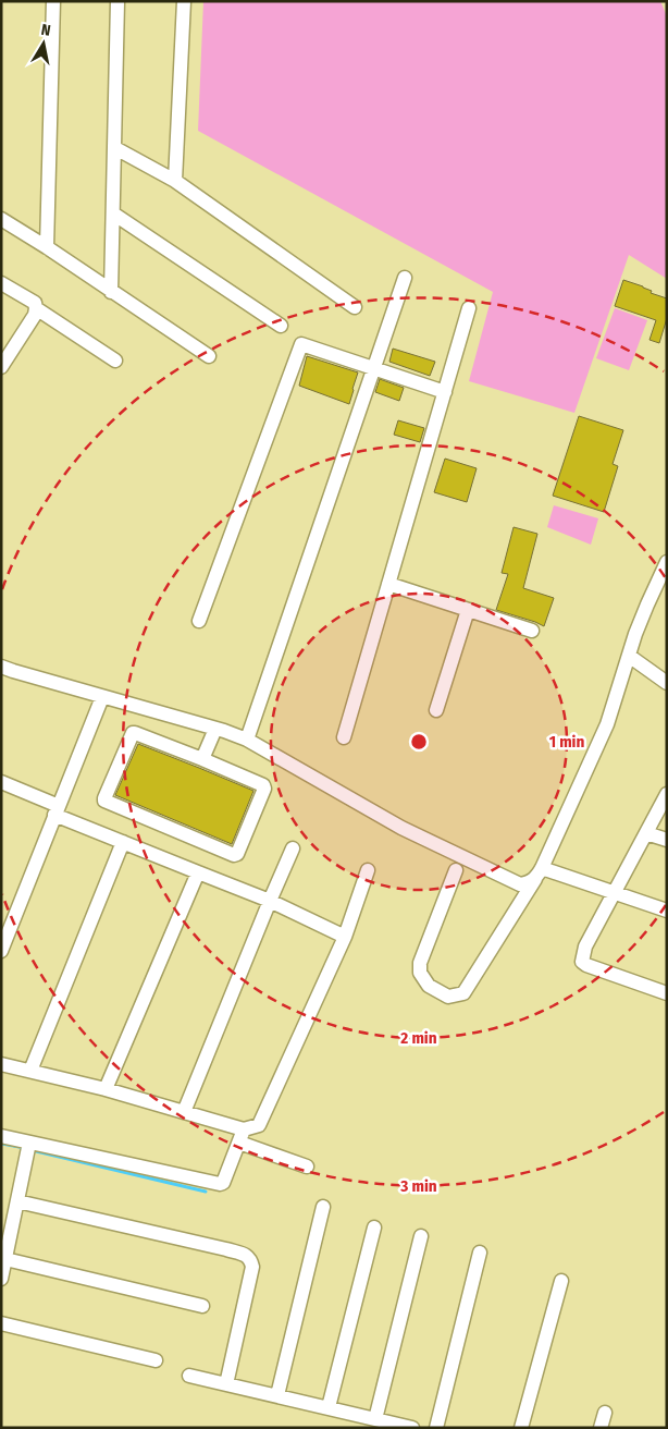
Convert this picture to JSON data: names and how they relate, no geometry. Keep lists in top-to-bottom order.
{
  "north": "top",
  "rings": ["1 min", "2 min", "3 min"]
}
